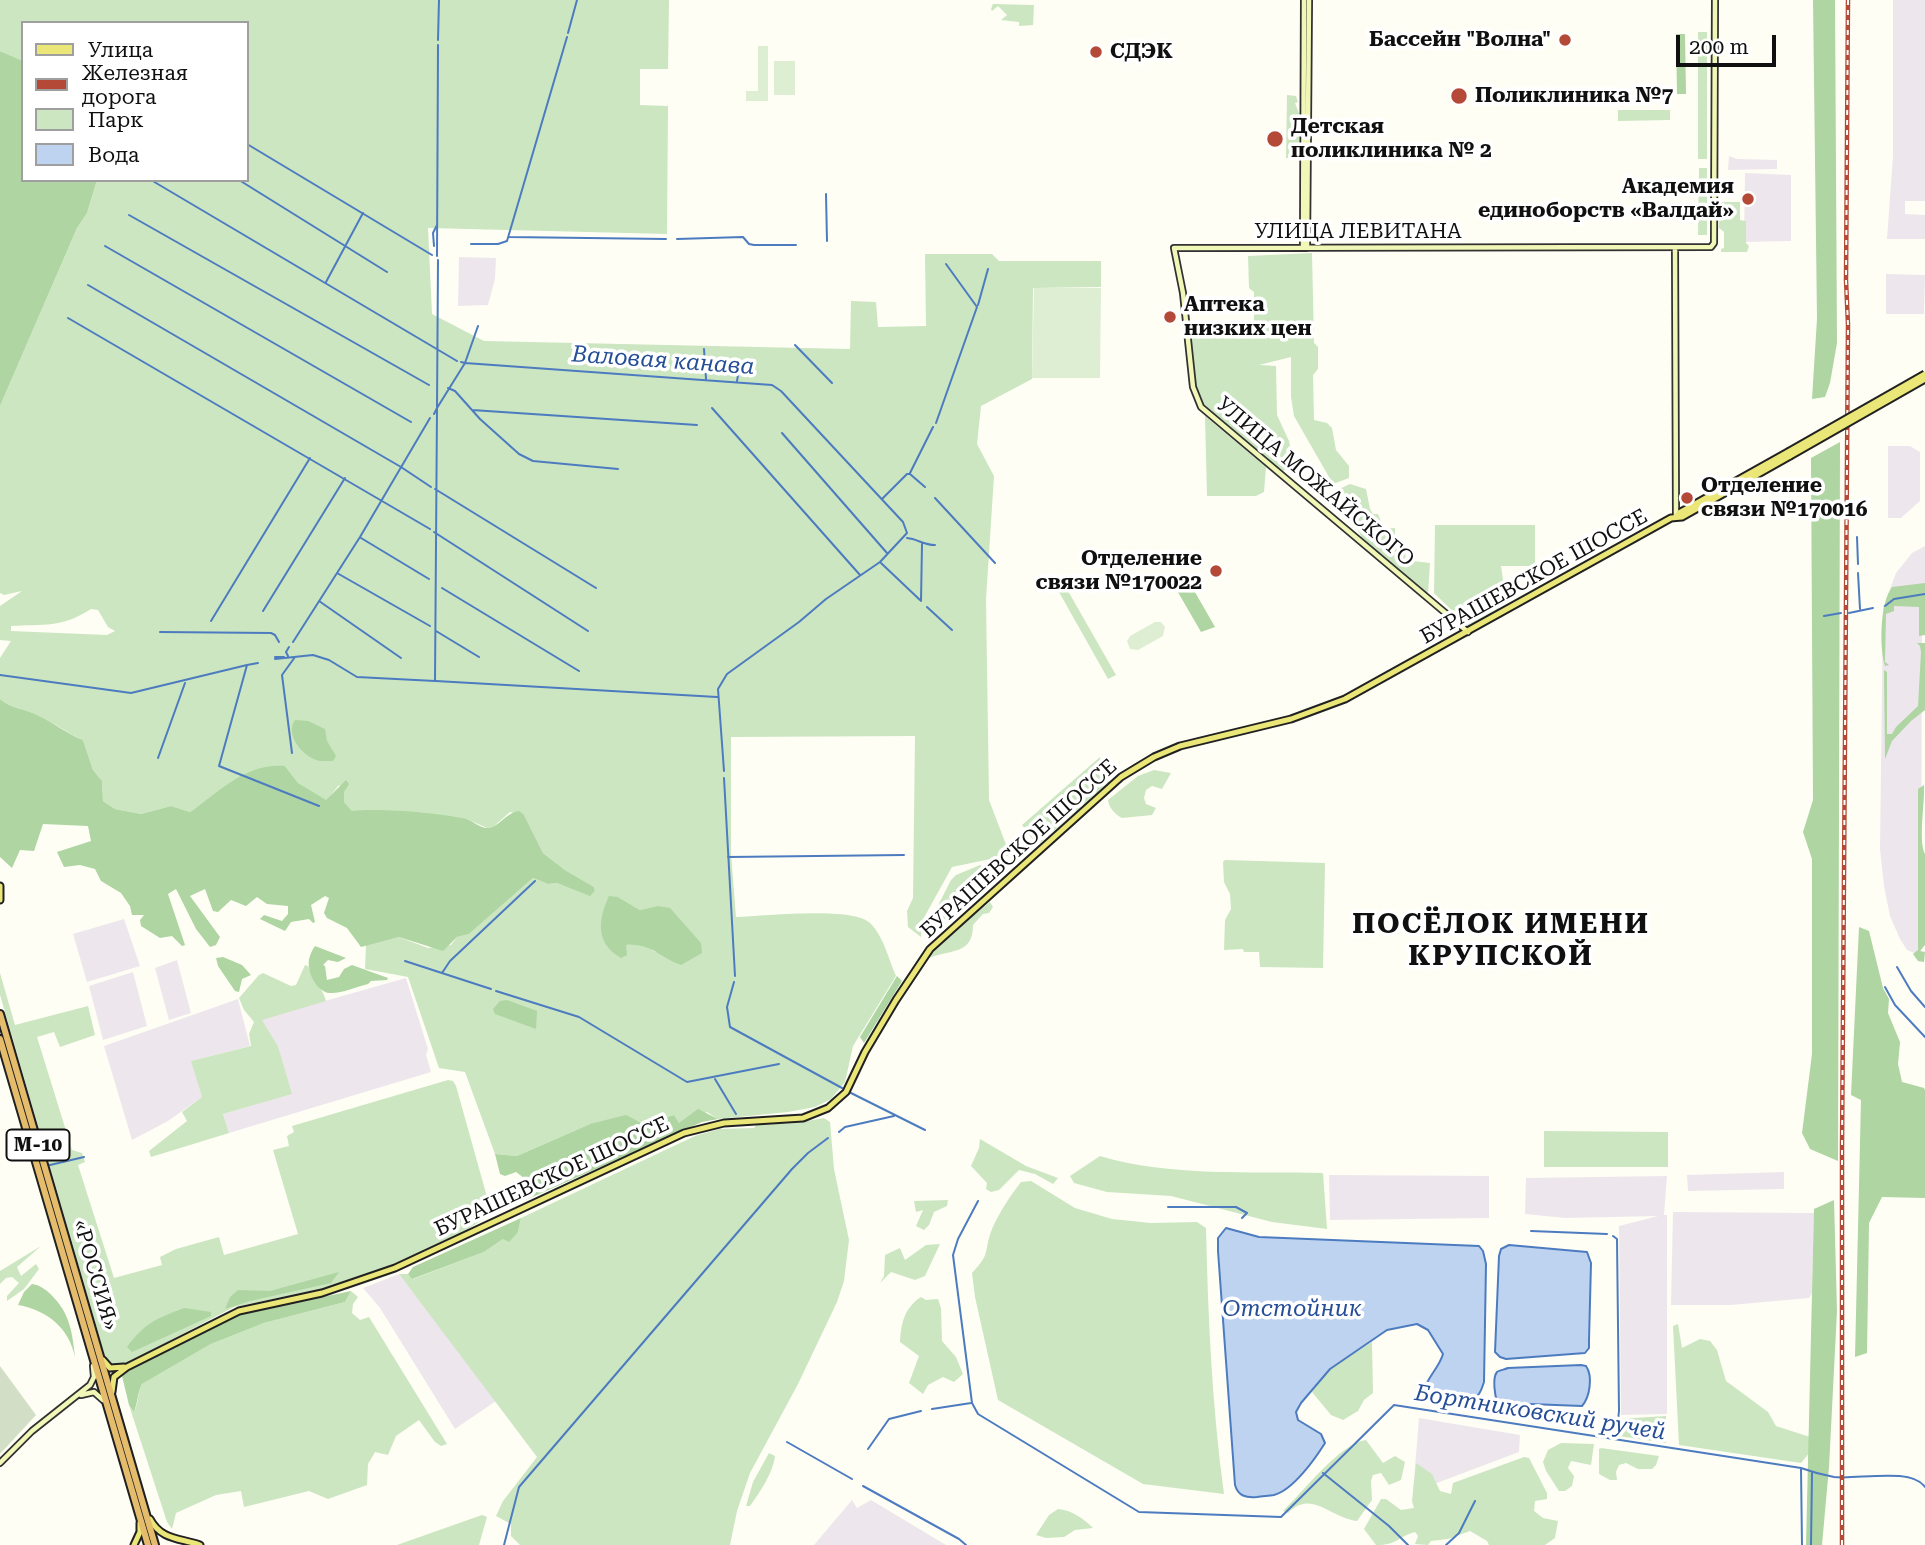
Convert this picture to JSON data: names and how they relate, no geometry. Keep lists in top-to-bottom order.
{
  "streets": {
    "highway": ["М-10", "«РОССИЯ»"],
    "main road": ["УЛИЦА ЛЕВИТАНА", "УЛИЦА МОЖАЙСКОГО", "БУРАШЕВСКОЕ ШОССЕ"]
  },
  "crossings": [
    ["УЛИЦА ЛЕВИТАНА", "УЛИЦА МОЖАЙСКОГО"],
    ["УЛИЦА МОЖАЙСКОГО", "БУРАШЕВСКОЕ ШОССЕ"]
  ],
  "districts": ["ПОСЁЛОК ИМЕНИ КРУПСКОЙ"],
  "water": ["Валовая канава", "Отстойник", "Бортниковский ручей"],
  "places": [
    "Бассейн \"Волна\"",
    "СДЭК",
    "Поликлиника №7",
    "Детская поликлиника № 2",
    "Академия единоборств «Валдай»",
    "Аптека низких цен",
    "Отделение связи №170016",
    "Отделение связи №170022"
  ],
  "legend": [
    "Улица",
    "Железная дорога",
    "Парк",
    "Вода"
  ],
  "scale_bar": "200 m"
}
